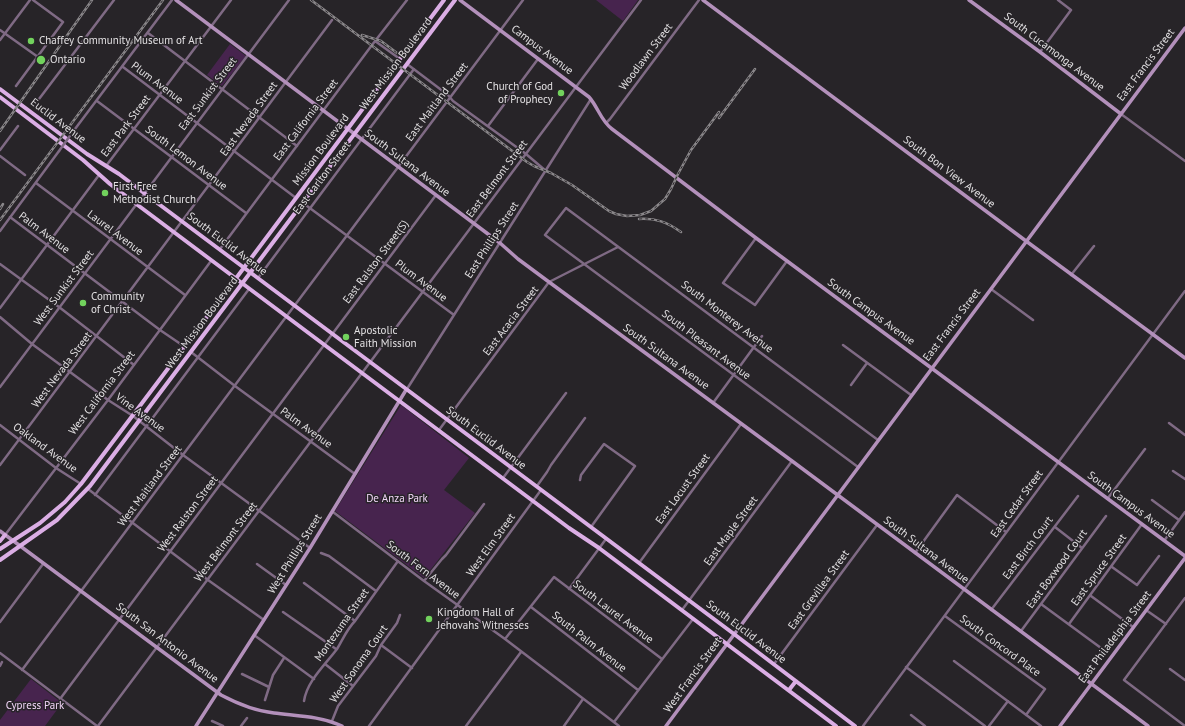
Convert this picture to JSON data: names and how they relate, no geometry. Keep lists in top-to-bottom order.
{
  "streets": {
    "main road": [
      "West Mission Boulevard",
      "Euclid Avenue",
      "Mission Boulevard",
      "South Euclid Avenue"
    ],
    "street": [
      "Campus Avenue",
      "South Cucamonga Avenue",
      "Woodlawn Street",
      "East Francis Street",
      "Plum Avenue",
      "East Sunkist Street",
      "East Maitland Street",
      "East Nevada Street",
      "East California Street",
      "East Park Street",
      "South Lemon Avenue",
      "South Sultana Avenue",
      "South Bon View Avenue",
      "East Carlton Street",
      "East Belmont Street",
      "Palm Avenue",
      "Laurel Avenue",
      "East Phillips Street",
      "East Ralston Street(S)",
      "West Sunkist Street",
      "South Campus Avenue",
      "South Monterey Avenue",
      "East Acacia Street",
      "South Pleasant Avenue",
      "West Nevada Street",
      "West California Street",
      "Vine Avenue",
      "Oakland Avenue",
      "West Maitland Street",
      "East Locust Street",
      "East Cedar Street",
      "West Ralston Street",
      "East Maple Street",
      "West Belmont Street",
      "West Elm Street",
      "East Birch Court",
      "West Phillips Street",
      "East Boxwood Court",
      "South Fern Avenue",
      "East Spruce Street",
      "East Grevillea Street",
      "South Laurel Avenue",
      "Montezuma Street",
      "East Philadelphia Street",
      "South Palm Avenue",
      "South San Antonio Avenue",
      "South Concord Place",
      "West Sonoma Court",
      "West Francis Street"
    ]
  },
  "crossings": [
    ["Campus Avenue", "Woodlawn Street"],
    ["Campus Avenue", "East Maitland Street"],
    ["Campus Avenue", "East Belmont Street"],
    ["Campus Avenue", "East Phillips Street"],
    ["Campus Avenue", "South Campus Avenue"],
    ["South Cucamonga Avenue", "East Francis Street"],
    ["Woodlawn Street", "South Campus Avenue"],
    ["West Mission Boulevard", "Plum Avenue"],
    ["West Mission Boulevard", "Mission Boulevard"],
    ["West Mission Boulevard", "South Sultana Avenue"],
    ["West Mission Boulevard", "Palm Avenue"],
    ["West Mission Boulevard", "South Euclid Avenue"],
    ["West Mission Boulevard", "Vine Avenue"],
    ["West Mission Boulevard", "Oakland Avenue"],
    ["West Mission Boulevard", "South San Antonio Avenue"],
    ["East Francis Street", "South Sultana Avenue"],
    ["East Francis Street", "South Bon View Avenue"],
    ["East Francis Street", "South Euclid Avenue"],
    ["East Francis Street", "South Campus Avenue"],
    ["East Francis Street", "South Monterey Avenue"],
    ["East Francis Street", "South Pleasant Avenue"],
    ["East Francis Street", "West Francis Street"],
    ["Plum Avenue", "East Sunkist Street"],
    ["Plum Avenue", "East Maitland Street"],
    ["Plum Avenue", "East Nevada Street"],
    ["Plum Avenue", "East California Street"],
    ["Plum Avenue", "East Park Street"],
    ["Plum Avenue", "Mission Boulevard"],
    ["Plum Avenue", "East Carlton Street"],
    ["Plum Avenue", "East Belmont Street"],
    ["Plum Avenue", "East Phillips Street"],
    ["Plum Avenue", "East Ralston Street(S)"],
    ["East Sunkist Street", "South Lemon Avenue"],
    ["East Sunkist Street", "South Sultana Avenue"],
    ["East Sunkist Street", "South Euclid Avenue"],
    ["East Sunkist Street", "West Sunkist Street"],
    ["East Maitland Street", "South Sultana Avenue"],
    ["East Maitland Street", "South Euclid Avenue"],
    ["East Maitland Street", "West Maitland Street"],
    ["East Nevada Street", "South Lemon Avenue"],
    ["East Nevada Street", "South Sultana Avenue"],
    ["East Nevada Street", "South Euclid Avenue"],
    ["East Nevada Street", "West Nevada Street"],
    ["East California Street", "South Lemon Avenue"],
    ["East California Street", "South Sultana Avenue"],
    ["East California Street", "South Euclid Avenue"],
    ["Euclid Avenue", "East Park Street"],
    ["Euclid Avenue", "South Euclid Avenue"],
    ["East Park Street", "South Lemon Avenue"],
    ["East Park Street", "South Sultana Avenue"],
    ["East Park Street", "South Euclid Avenue"],
    ["Mission Boulevard", "South Sultana Avenue"],
    ["Mission Boulevard", "South Euclid Avenue"],
    ["South Sultana Avenue", "East Carlton Street"],
    ["South Sultana Avenue", "East Belmont Street"],
    ["South Sultana Avenue", "East Phillips Street"],
    ["South Sultana Avenue", "East Ralston Street(S)"],
    ["South Sultana Avenue", "East Acacia Street"],
    ["South Sultana Avenue", "East Locust Street"],
    ["South Sultana Avenue", "East Cedar Street"],
    ["South Sultana Avenue", "East Maple Street"],
    ["South Sultana Avenue", "East Birch Court"],
    ["South Sultana Avenue", "East Boxwood Court"],
    ["South Sultana Avenue", "East Grevillea Street"],
    ["South Sultana Avenue", "East Philadelphia Street"],
    ["South Bon View Avenue", "East Cedar Street"],
    ["East Carlton Street", "South Euclid Avenue"],
    ["East Belmont Street", "South Euclid Avenue"],
    ["East Belmont Street", "West Belmont Street"],
    ["Palm Avenue", "West Sunkist Street"],
    ["Palm Avenue", "West Nevada Street"],
    ["Palm Avenue", "West California Street"],
    ["Palm Avenue", "West Maitland Street"],
    ["Palm Avenue", "West Ralston Street"],
    ["Palm Avenue", "West Belmont Street"],
    ["Palm Avenue", "West Phillips Street"],
    ["Laurel Avenue", "West Sunkist Street"],
    ["Laurel Avenue", "West Nevada Street"],
    ["Laurel Avenue", "West California Street"],
    ["East Phillips Street", "South Euclid Avenue"],
    ["East Phillips Street", "West Phillips Street"],
    ["South Euclid Avenue", "East Ralston Street(S)"],
    ["South Euclid Avenue", "West Sunkist Street"],
    ["South Euclid Avenue", "East Acacia Street"],
    ["South Euclid Avenue", "West Nevada Street"],
    ["South Euclid Avenue", "West California Street"],
    ["South Euclid Avenue", "West Maitland Street"],
    ["South Euclid Avenue", "East Locust Street"],
    ["South Euclid Avenue", "West Ralston Street"],
    ["South Euclid Avenue", "East Maple Street"],
    ["South Euclid Avenue", "West Belmont Street"],
    ["South Euclid Avenue", "West Elm Street"],
    ["South Euclid Avenue", "West Phillips Street"],
    ["South Euclid Avenue", "East Grevillea Street"],
    ["South Euclid Avenue", "West Francis Street"],
    ["East Ralston Street(S)", "West Ralston Street"],
    ["West Sunkist Street", "Vine Avenue"],
    ["South Campus Avenue", "East Cedar Street"],
    ["South Campus Avenue", "East Spruce Street"],
    ["South Campus Avenue", "East Philadelphia Street"],
    ["South Monterey Avenue", "East Acacia Street"],
    ["South Monterey Avenue", "South Pleasant Avenue"],
    ["East Acacia Street", "South Pleasant Avenue"],
    ["West Nevada Street", "Vine Avenue"],
    ["West Nevada Street", "Oakland Avenue"],
    ["West California Street", "Vine Avenue"],
    ["West California Street", "Oakland Avenue"],
    ["West California Street", "South San Antonio Avenue"],
    ["Vine Avenue", "West Maitland Street"],
    ["Vine Avenue", "West Ralston Street"],
    ["Vine Avenue", "West Belmont Street"],
    ["Vine Avenue", "West Phillips Street"],
    ["West Maitland Street", "South San Antonio Avenue"],
    ["East Cedar Street", "South Concord Place"],
    ["West Ralston Street", "South San Antonio Avenue"],
    ["West Belmont Street", "South San Antonio Avenue"],
    ["West Elm Street", "South Fern Avenue"],
    ["West Phillips Street", "South Fern Avenue"],
    ["West Phillips Street", "South San Antonio Avenue"],
    ["South Fern Avenue", "Montezuma Street"],
    ["South Laurel Avenue", "South Palm Avenue"],
    ["South San Antonio Avenue", "West Sonoma Court"]
  ],
  "parks": ["De Anza Park", "Cypress Park"],
  "places": [
    "Chaffey Community Museum of Art",
    "Ontario",
    "Church of God of Prophecy",
    "First Free Methodist Church",
    "Community of Christ",
    "Apostolic Faith Mission",
    "Kingdom Hall of Jehovahs Witnesses"
  ]
}
